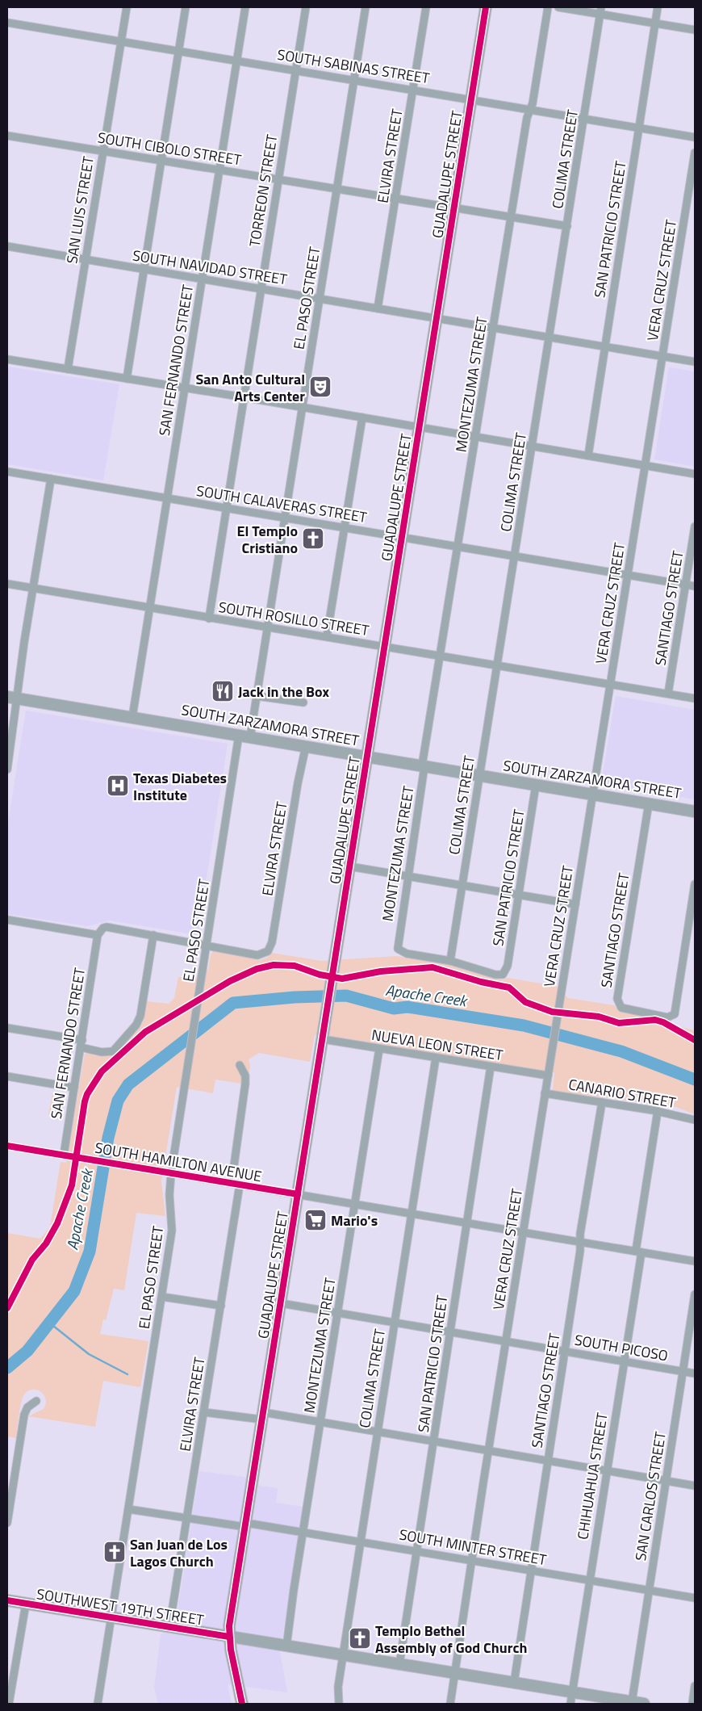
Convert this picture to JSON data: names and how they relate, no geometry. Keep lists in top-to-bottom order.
{
  "streets": {
    "main road": ["GUADALUPE STREET", "SOUTH ZARZAMORA STREET", "SOUTHWEST 19TH STREET"],
    "street": [
      "SOUTH SABINAS STREET",
      "SOUTH CIBOLO STREET",
      "ELVIRA STREET",
      "COLIMA STREET",
      "TORREON STREET",
      "SAN LUIS STREET",
      "SAN PATRICIO STREET",
      "SOUTH NAVIDAD STREET",
      "VERA CRUZ STREET",
      "EL PASO STREET",
      "SAN FERNANDO STREET",
      "MONTEZUMA STREET",
      "SOUTH CALAVERAS STREET",
      "SANTIAGO STREET",
      "SOUTH ROSILLO STREET",
      "NUEVA LEON STREET",
      "CANARIO STREET",
      "SOUTH HAMILTON AVENUE",
      "SOUTH PICOSO",
      "CHIHUAHUA STREET",
      "SAN CARLOS STREET",
      "SOUTH MINTER STREET"
    ]
  },
  "crossings": [
    ["SOUTH SABINAS STREET", "ELVIRA STREET"],
    ["SOUTH SABINAS STREET", "COLIMA STREET"],
    ["SOUTH SABINAS STREET", "GUADALUPE STREET"],
    ["SOUTH SABINAS STREET", "TORREON STREET"],
    ["SOUTH SABINAS STREET", "SAN LUIS STREET"],
    ["SOUTH SABINAS STREET", "SAN PATRICIO STREET"],
    ["SOUTH SABINAS STREET", "EL PASO STREET"],
    ["SOUTH SABINAS STREET", "SAN FERNANDO STREET"],
    ["SOUTH SABINAS STREET", "MONTEZUMA STREET"],
    ["SOUTH CIBOLO STREET", "ELVIRA STREET"],
    ["SOUTH CIBOLO STREET", "COLIMA STREET"],
    ["SOUTH CIBOLO STREET", "GUADALUPE STREET"],
    ["SOUTH CIBOLO STREET", "TORREON STREET"],
    ["SOUTH CIBOLO STREET", "SAN LUIS STREET"],
    ["SOUTH CIBOLO STREET", "EL PASO STREET"],
    ["SOUTH CIBOLO STREET", "SAN FERNANDO STREET"],
    ["SOUTH CIBOLO STREET", "MONTEZUMA STREET"],
    ["ELVIRA STREET", "SOUTH NAVIDAD STREET"],
    ["ELVIRA STREET", "EL PASO STREET"],
    ["ELVIRA STREET", "SOUTH ZARZAMORA STREET"],
    ["ELVIRA STREET", "SOUTH HAMILTON AVENUE"],
    ["ELVIRA STREET", "SOUTH MINTER STREET"],
    ["ELVIRA STREET", "SOUTHWEST 19TH STREET"],
    ["COLIMA STREET", "SAN PATRICIO STREET"],
    ["COLIMA STREET", "SOUTH NAVIDAD STREET"],
    ["COLIMA STREET", "MONTEZUMA STREET"],
    ["COLIMA STREET", "SOUTH CALAVERAS STREET"],
    ["COLIMA STREET", "SOUTH ROSILLO STREET"],
    ["COLIMA STREET", "SOUTH ZARZAMORA STREET"],
    ["COLIMA STREET", "NUEVA LEON STREET"],
    ["COLIMA STREET", "SOUTH HAMILTON AVENUE"],
    ["COLIMA STREET", "SOUTH PICOSO"],
    ["COLIMA STREET", "SOUTH MINTER STREET"],
    ["COLIMA STREET", "SOUTHWEST 19TH STREET"],
    ["GUADALUPE STREET", "SOUTH NAVIDAD STREET"],
    ["GUADALUPE STREET", "SOUTH CALAVERAS STREET"],
    ["GUADALUPE STREET", "SOUTH ROSILLO STREET"],
    ["GUADALUPE STREET", "SOUTH ZARZAMORA STREET"],
    ["GUADALUPE STREET", "NUEVA LEON STREET"],
    ["GUADALUPE STREET", "SOUTH HAMILTON AVENUE"],
    ["GUADALUPE STREET", "SOUTH PICOSO"],
    ["GUADALUPE STREET", "SOUTH MINTER STREET"],
    ["GUADALUPE STREET", "SOUTHWEST 19TH STREET"],
    ["TORREON STREET", "SOUTH NAVIDAD STREET"],
    ["TORREON STREET", "SOUTH CALAVERAS STREET"],
    ["TORREON STREET", "SOUTH ROSILLO STREET"],
    ["SAN LUIS STREET", "SOUTH NAVIDAD STREET"],
    ["SAN PATRICIO STREET", "SOUTH NAVIDAD STREET"],
    ["SAN PATRICIO STREET", "MONTEZUMA STREET"],
    ["SAN PATRICIO STREET", "SOUTH ZARZAMORA STREET"],
    ["SAN PATRICIO STREET", "NUEVA LEON STREET"],
    ["SAN PATRICIO STREET", "SOUTH HAMILTON AVENUE"],
    ["SAN PATRICIO STREET", "SOUTH PICOSO"],
    ["SAN PATRICIO STREET", "SOUTH MINTER STREET"],
    ["SAN PATRICIO STREET", "SOUTHWEST 19TH STREET"],
    ["SOUTH NAVIDAD STREET", "VERA CRUZ STREET"],
    ["SOUTH NAVIDAD STREET", "EL PASO STREET"],
    ["SOUTH NAVIDAD STREET", "SAN FERNANDO STREET"],
    ["SOUTH NAVIDAD STREET", "MONTEZUMA STREET"],
    ["VERA CRUZ STREET", "SOUTH CALAVERAS STREET"],
    ["VERA CRUZ STREET", "SOUTH ROSILLO STREET"],
    ["VERA CRUZ STREET", "SOUTH ZARZAMORA STREET"],
    ["VERA CRUZ STREET", "NUEVA LEON STREET"],
    ["VERA CRUZ STREET", "CANARIO STREET"],
    ["VERA CRUZ STREET", "SOUTH HAMILTON AVENUE"],
    ["VERA CRUZ STREET", "SOUTH PICOSO"],
    ["VERA CRUZ STREET", "SOUTH MINTER STREET"],
    ["VERA CRUZ STREET", "SOUTHWEST 19TH STREET"],
    ["EL PASO STREET", "SOUTH CALAVERAS STREET"],
    ["EL PASO STREET", "SOUTH ROSILLO STREET"],
    ["EL PASO STREET", "SOUTH ZARZAMORA STREET"],
    ["EL PASO STREET", "SOUTH HAMILTON AVENUE"],
    ["EL PASO STREET", "SOUTH MINTER STREET"],
    ["EL PASO STREET", "SOUTHWEST 19TH STREET"],
    ["SAN FERNANDO STREET", "SOUTH CALAVERAS STREET"],
    ["SAN FERNANDO STREET", "SOUTH ROSILLO STREET"],
    ["SAN FERNANDO STREET", "SOUTH ZARZAMORA STREET"],
    ["SAN FERNANDO STREET", "SOUTH HAMILTON AVENUE"],
    ["MONTEZUMA STREET", "SOUTH CALAVERAS STREET"],
    ["MONTEZUMA STREET", "SOUTH ROSILLO STREET"],
    ["MONTEZUMA STREET", "SOUTH ZARZAMORA STREET"],
    ["MONTEZUMA STREET", "NUEVA LEON STREET"],
    ["MONTEZUMA STREET", "SOUTH HAMILTON AVENUE"],
    ["MONTEZUMA STREET", "SOUTH PICOSO"],
    ["MONTEZUMA STREET", "SOUTH MINTER STREET"],
    ["MONTEZUMA STREET", "SOUTHWEST 19TH STREET"],
    ["SOUTH CALAVERAS STREET", "SANTIAGO STREET"],
    ["SANTIAGO STREET", "SOUTH ROSILLO STREET"],
    ["SANTIAGO STREET", "SOUTH ZARZAMORA STREET"],
    ["SANTIAGO STREET", "CANARIO STREET"],
    ["SANTIAGO STREET", "SOUTH HAMILTON AVENUE"],
    ["SANTIAGO STREET", "SOUTH PICOSO"],
    ["SANTIAGO STREET", "SOUTH MINTER STREET"],
    ["SANTIAGO STREET", "SOUTHWEST 19TH STREET"],
    ["CANARIO STREET", "CHIHUAHUA STREET"],
    ["SOUTH HAMILTON AVENUE", "CHIHUAHUA STREET"],
    ["SOUTH PICOSO", "CHIHUAHUA STREET"],
    ["SOUTH PICOSO", "SAN CARLOS STREET"],
    ["CHIHUAHUA STREET", "SOUTH MINTER STREET"],
    ["CHIHUAHUA STREET", "SOUTHWEST 19TH STREET"],
    ["SAN CARLOS STREET", "SOUTH MINTER STREET"],
    ["SAN CARLOS STREET", "SOUTHWEST 19TH STREET"]
  ],
  "water": ["Apache Creek"],
  "places": {
    "theatre": ["San Anto Cultural Arts Center"],
    "church": ["El Templo Cristiano", "San Juan de Los Lagos Church", "Templo Bethel Assembly of God Church"],
    "restaurant": ["Jack in the Box"],
    "hospital": ["Texas Diabetes Institute"],
    "supermarket": ["Mario's"]
  }
}
